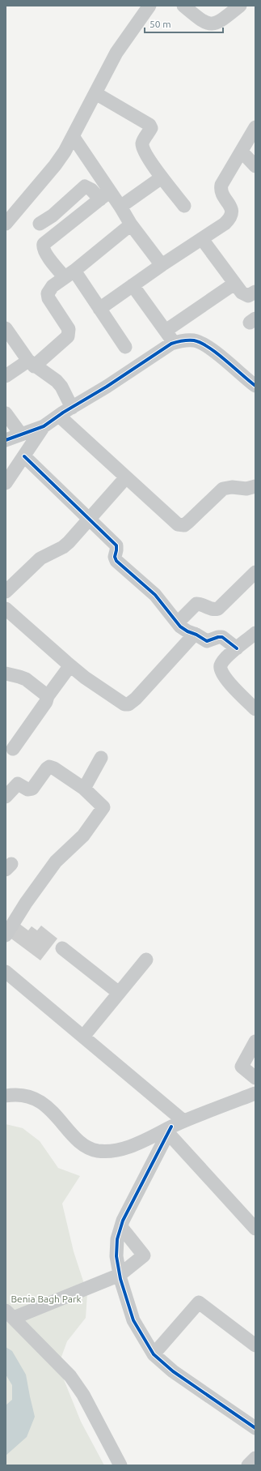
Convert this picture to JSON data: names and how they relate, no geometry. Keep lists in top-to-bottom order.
{
  "parks": ["Benia Bagh Park"],
  "scale_bar": "50 m"
}
